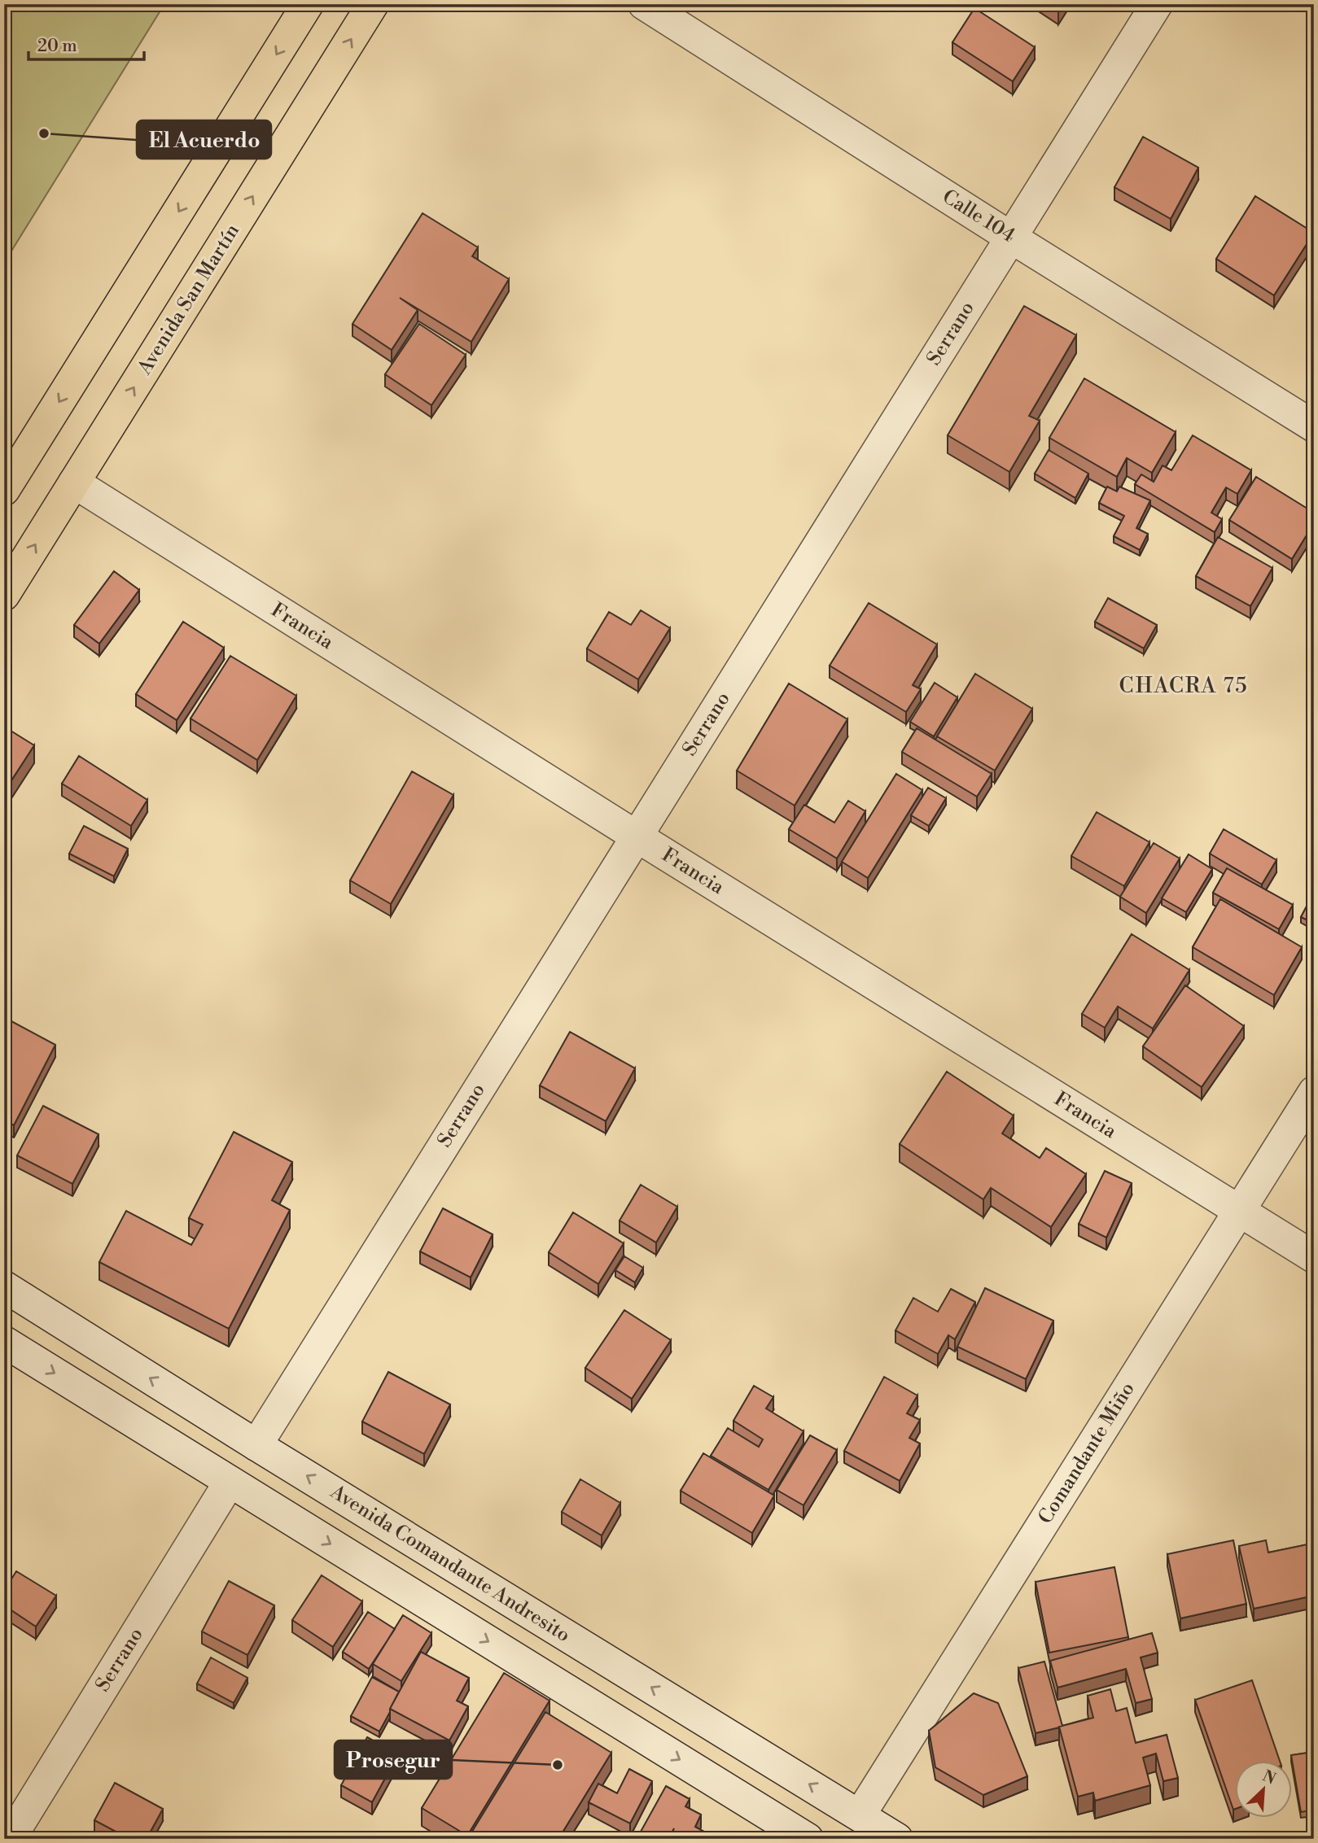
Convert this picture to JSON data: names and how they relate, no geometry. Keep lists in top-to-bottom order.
{
  "streets": {
    "main road": ["Avenida San Martín"],
    "street": [
      "Calle 104",
      "Serrano",
      "Francia",
      "Comandante Miño",
      "Avenida Comandante Andresito"
    ]
  },
  "crossings": [
    ["Calle 104", "Serrano"],
    ["Avenida San Martín", "Francia"],
    ["Serrano", "Francia"],
    ["Serrano", "Avenida Comandante Andresito"],
    ["Francia", "Comandante Miño"],
    ["Comandante Miño", "Avenida Comandante Andresito"]
  ],
  "districts": ["CHACRA 75"],
  "places": ["El Acuerdo", "Prosegur"],
  "scale_bar": "20 m",
  "north": "top right"
}
